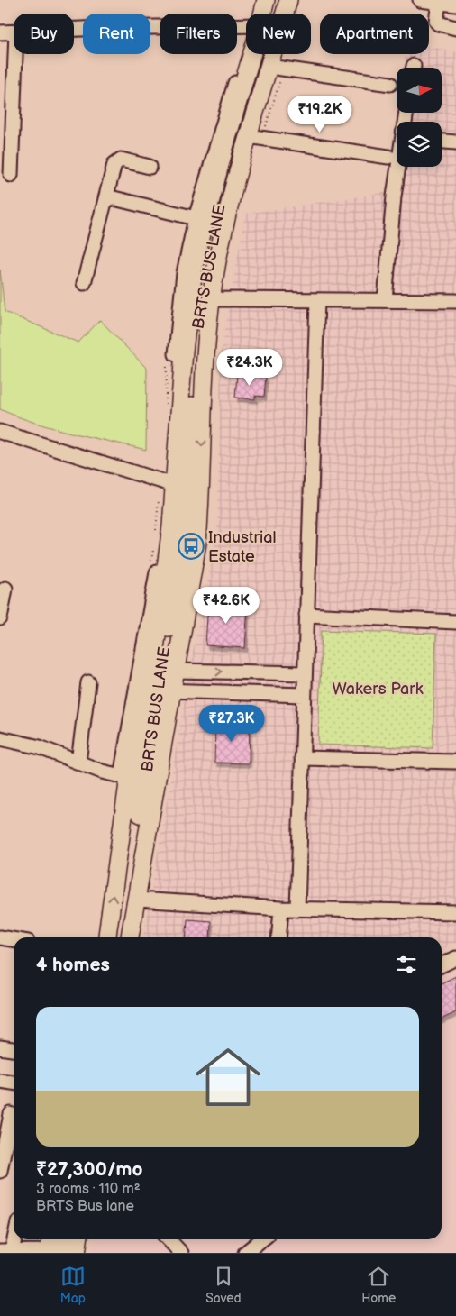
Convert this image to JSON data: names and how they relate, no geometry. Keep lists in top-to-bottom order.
{
  "streets": {
    "main road": ["BRTS BUS LANE"]
  },
  "parks": ["Wakers Park"],
  "places": {
    "bus stop": ["Industrial Estate"]
  },
  "north": "right",
  "page": {
    "chip": [
      "Buy",
      "Rent",
      "Filters",
      "New",
      "Apartment"
    ],
    "price": [
      "₹19.2K",
      "₹24.3K",
      "₹42.6K",
      "₹27.3K"
    ],
    "heading": "4 homes",
    "list": [
      {
        "name": "₹27,300/mo",
        "note": "3 rooms · 110 m² · BRTS Bus lane"
      }
    ],
    "tabs": ["Map", "Saved", "Home"]
  }
}
